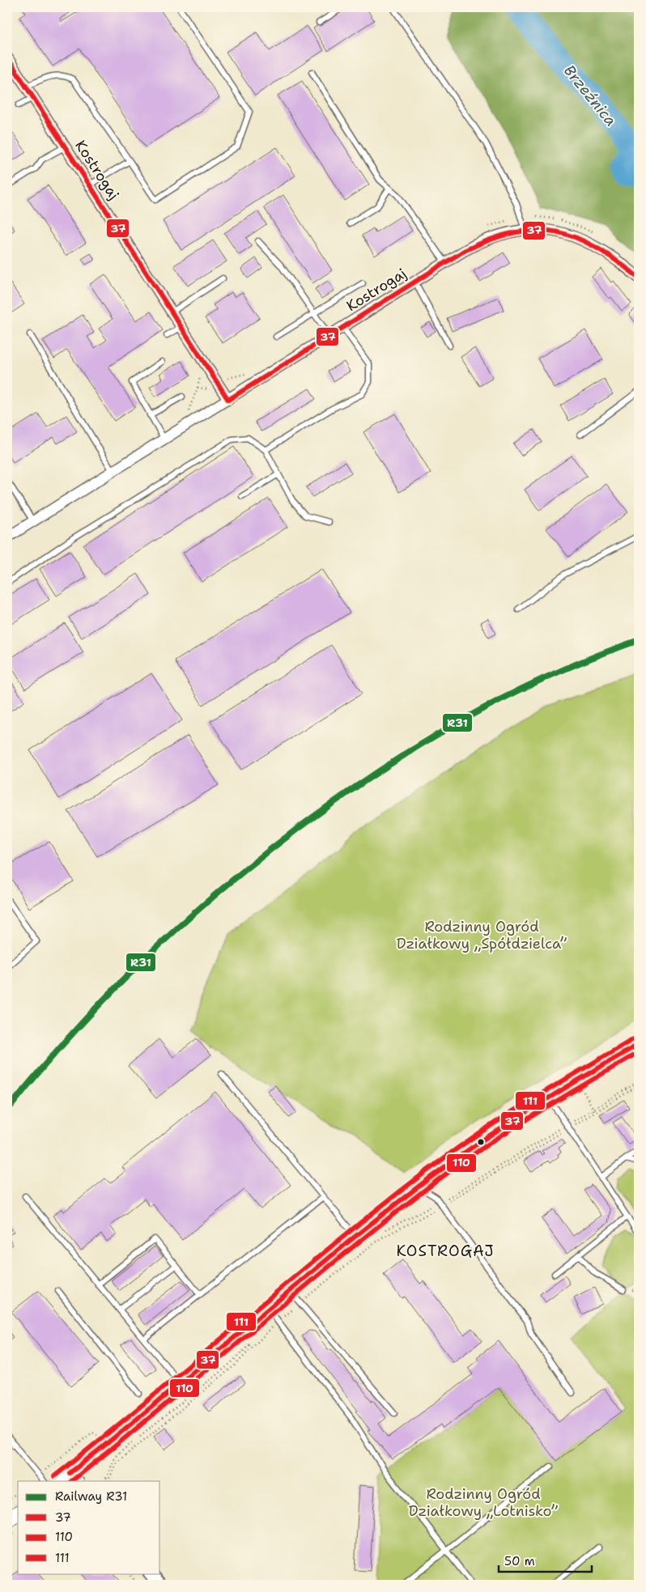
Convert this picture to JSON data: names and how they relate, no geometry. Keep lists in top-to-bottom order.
{
  "streets": {
    "street": ["Kostrogaj"]
  },
  "districts": ["KOSTROGAJ"],
  "water": ["Brzeźnica"],
  "parks": ["Rodzinny Ogród Działkowy „Spółdzielca”", "Rodzinny Ogród Działkowy „Lotnisko”"],
  "lines": [
    "transit line 37",
    "rail line R31",
    "transit line 111",
    "transit line 110"
  ],
  "legend": [
    "Railway R31",
    "37",
    "110",
    "111"
  ],
  "scale_bar": "50 m"
}
